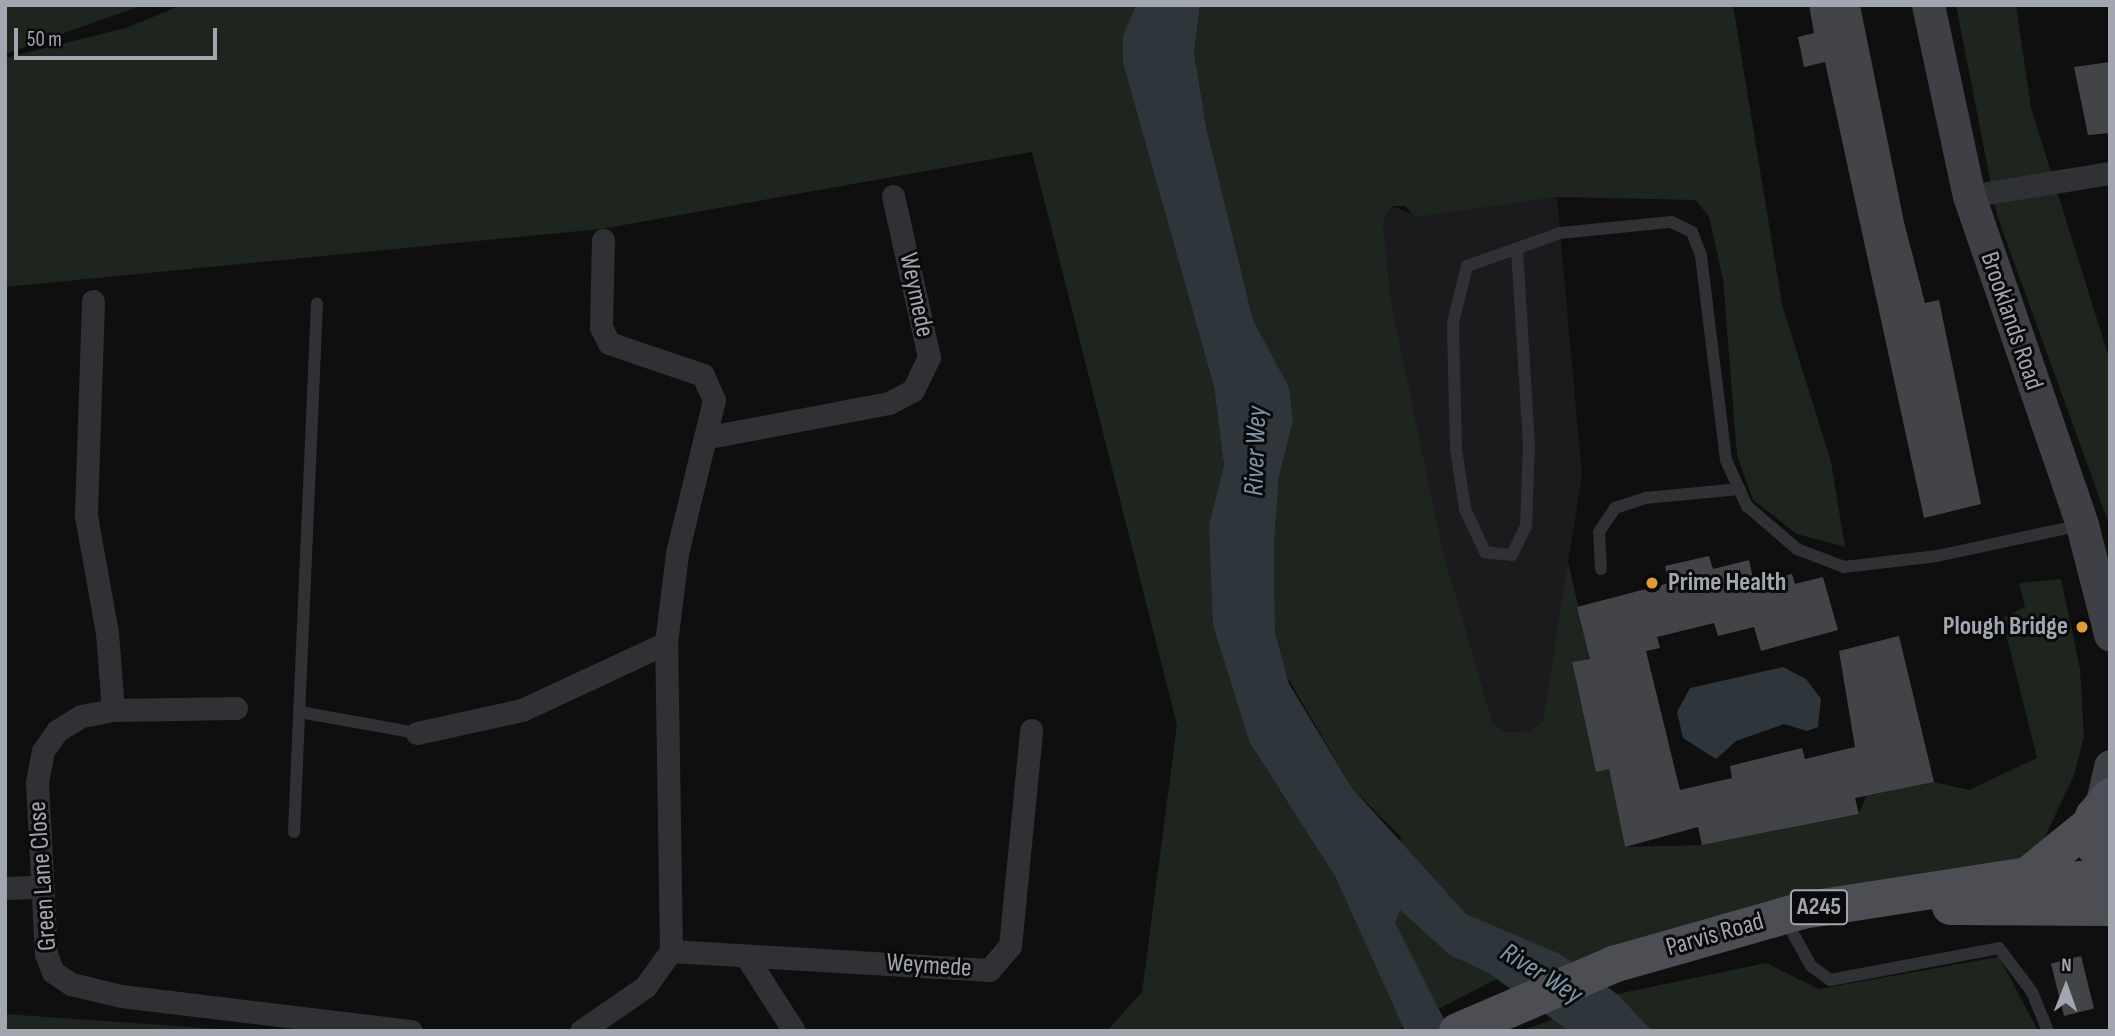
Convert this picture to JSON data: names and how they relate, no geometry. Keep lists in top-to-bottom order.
{
  "streets": {
    "main road": ["Brooklands Road", "A245", "Parvis Road"],
    "street": ["Weymede", "Green Lane Close"]
  },
  "crossings": [
    ["A245", "Parvis Road"]
  ],
  "water": ["River Wey"],
  "places": ["Prime Health", "Plough Bridge"],
  "scale_bar": "50 m",
  "north": "top"
}
